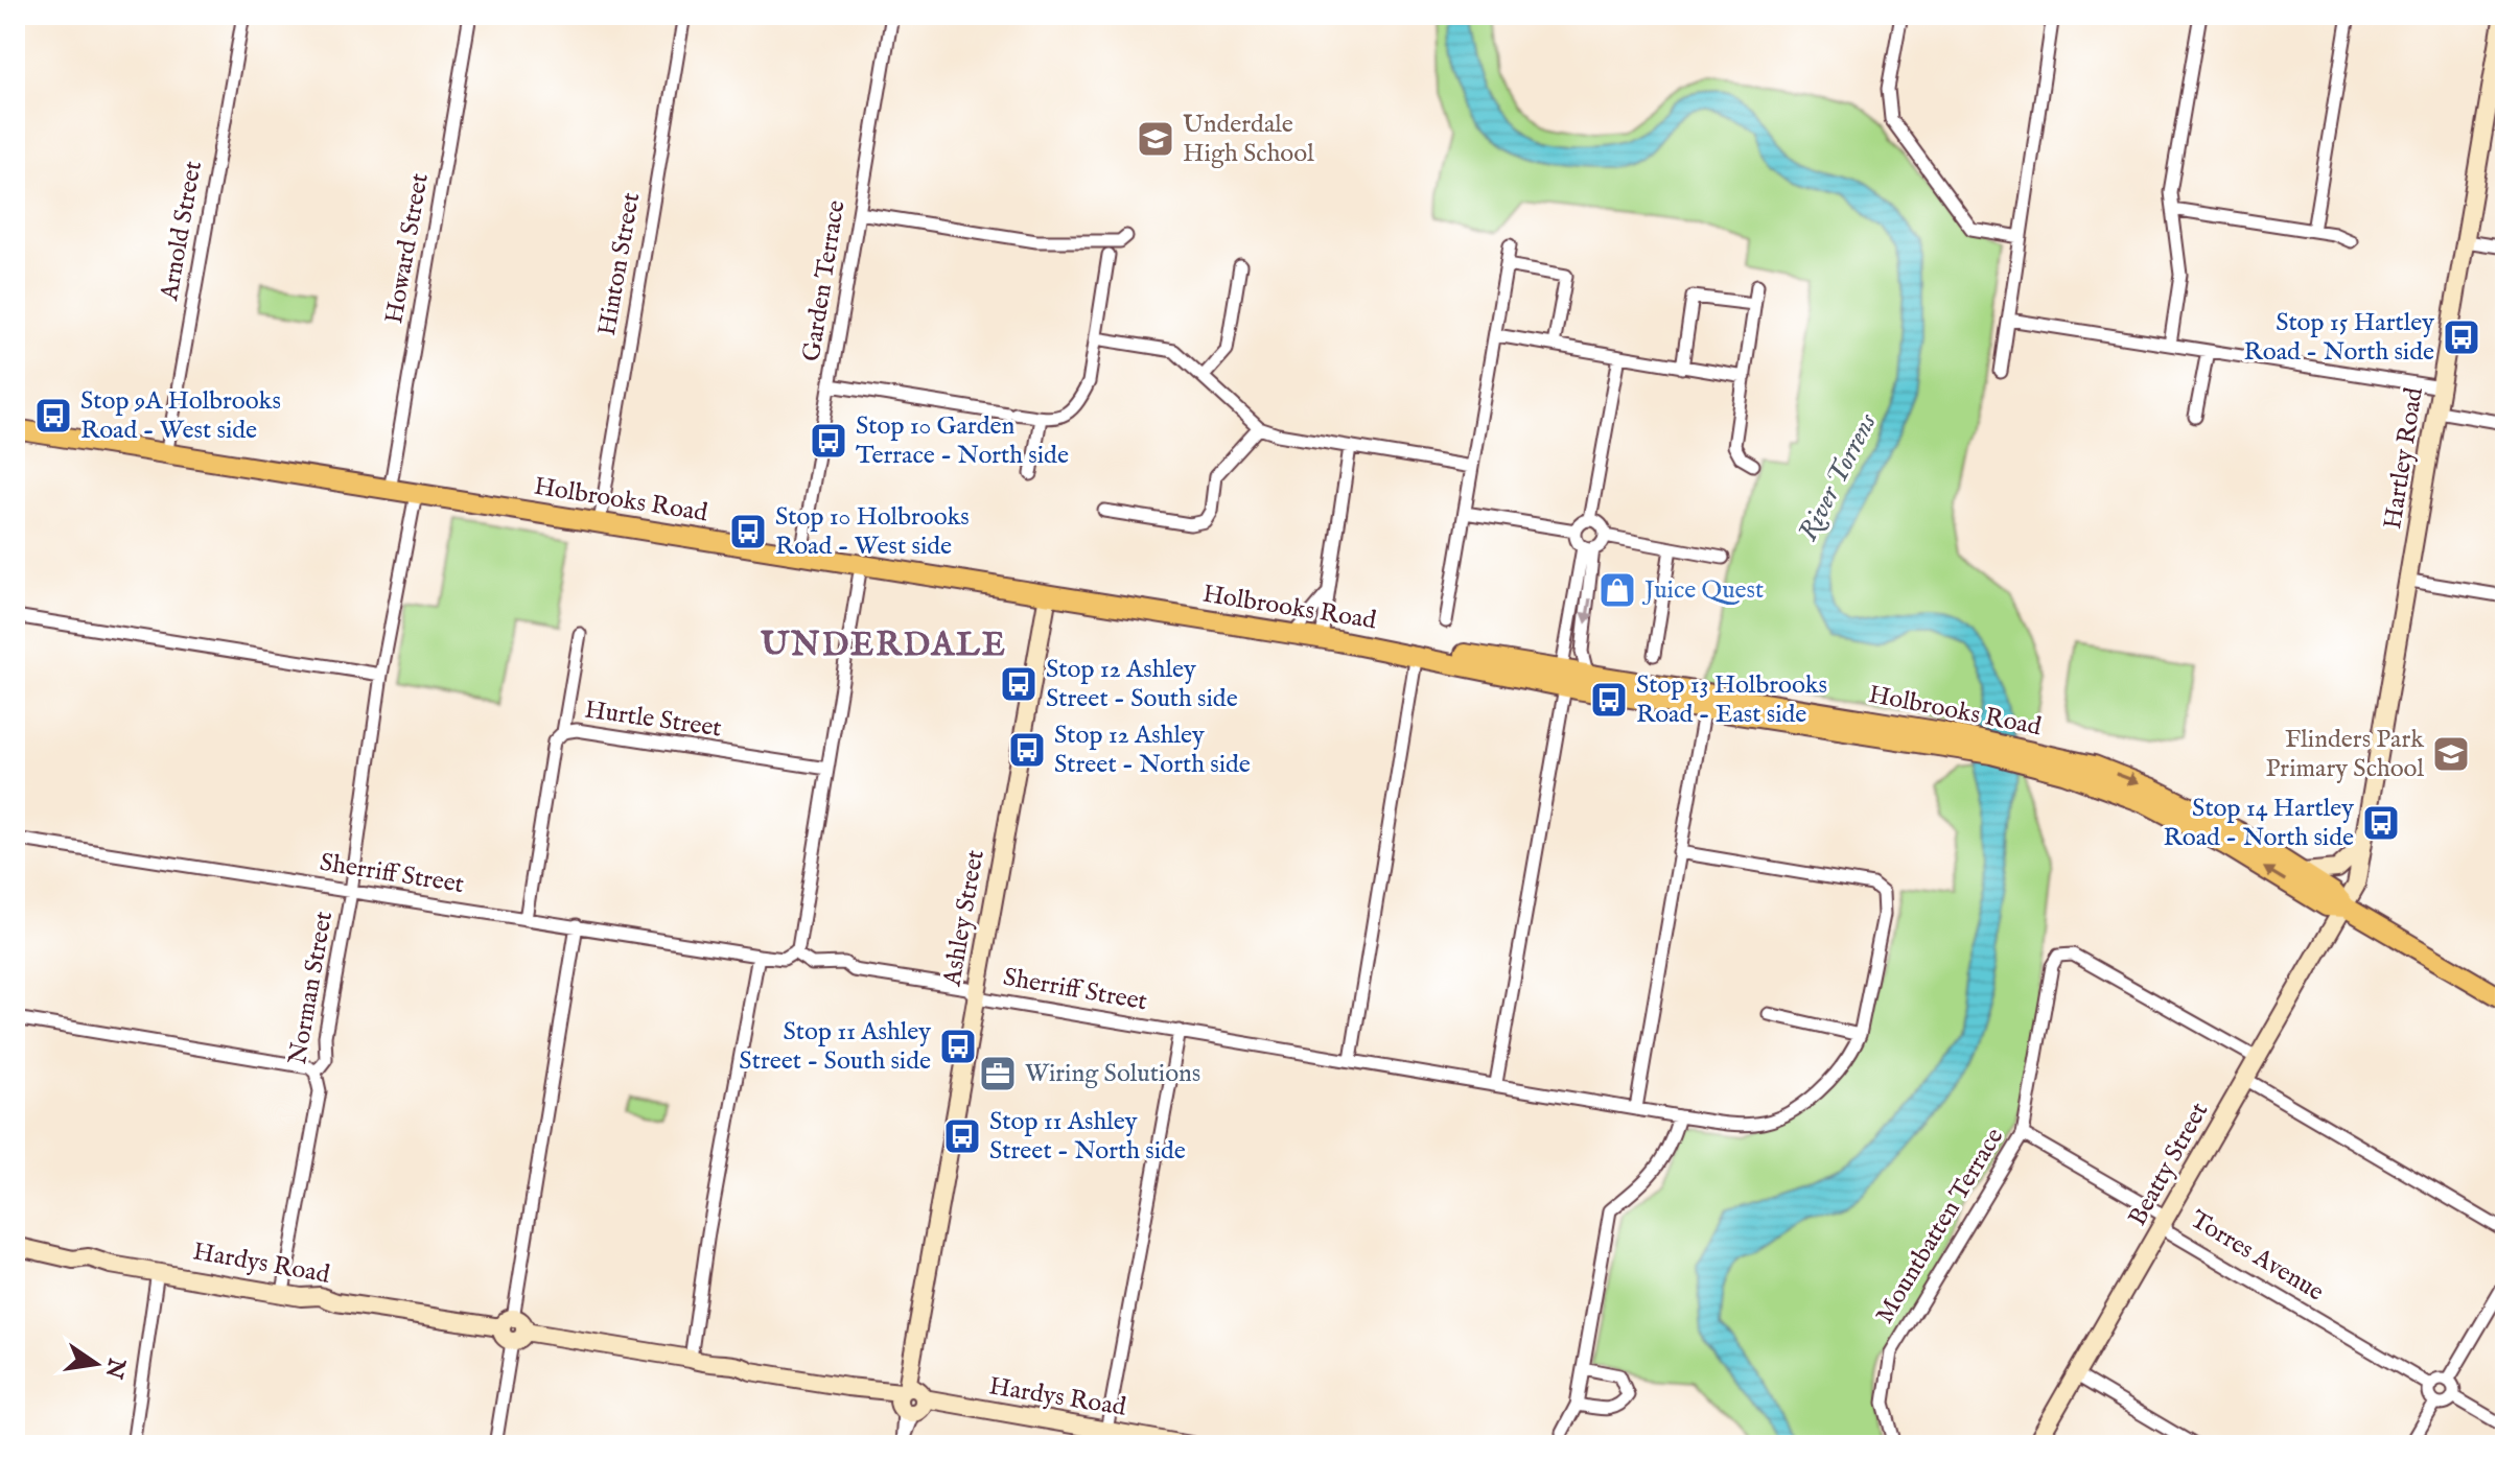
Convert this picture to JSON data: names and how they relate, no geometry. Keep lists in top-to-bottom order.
{
  "streets": {
    "main road": ["Holbrooks Road"],
    "street": [
      "Arnold Street",
      "Howard Street",
      "Hinton Street",
      "Garden Terrace",
      "Hartley Road",
      "Hurtle Street",
      "Sherriff Street",
      "Ashley Street",
      "Norman Street",
      "Beatty Street",
      "Mountbatten Terrace",
      "Torres Avenue",
      "Hardys Road"
    ]
  },
  "crossings": [
    ["Arnold Street", "Holbrooks Road"],
    ["Howard Street", "Holbrooks Road"],
    ["Hinton Street", "Holbrooks Road"],
    ["Garden Terrace", "Holbrooks Road"],
    ["Hartley Road", "Holbrooks Road"],
    ["Hartley Road", "Beatty Street"],
    ["Holbrooks Road", "Ashley Street"],
    ["Holbrooks Road", "Norman Street"],
    ["Holbrooks Road", "Beatty Street"],
    ["Hurtle Street", "Sherriff Street"],
    ["Sherriff Street", "Ashley Street"],
    ["Sherriff Street", "Norman Street"],
    ["Ashley Street", "Hardys Road"],
    ["Norman Street", "Hardys Road"],
    ["Beatty Street", "Mountbatten Terrace"],
    ["Beatty Street", "Torres Avenue"],
    ["Mountbatten Terrace", "Torres Avenue"]
  ],
  "districts": ["UNDERDALE"],
  "water": ["River Torrens"],
  "places": {
    "school or university": ["Underdale High School", "Flinders Park Primary School"],
    "bus stop": [
      "Stop 15 Hartley Road - North side",
      "Stop 9A Holbrooks Road - West side",
      "Stop 10 Garden Terrace - North side",
      "Stop 10 Holbrooks Road - West side",
      "Stop 12 Ashley Street - South side",
      "Stop 13 Holbrooks Road - East side",
      "Stop 12 Ashley Street - North side",
      "Stop 14 Hartley Road - North side",
      "Stop 11 Ashley Street - South side",
      "Stop 11 Ashley Street - North side"
    ],
    "shop": ["Juice Quest"],
    "office": ["Wiring Solutions"]
  },
  "north": "right"
}
